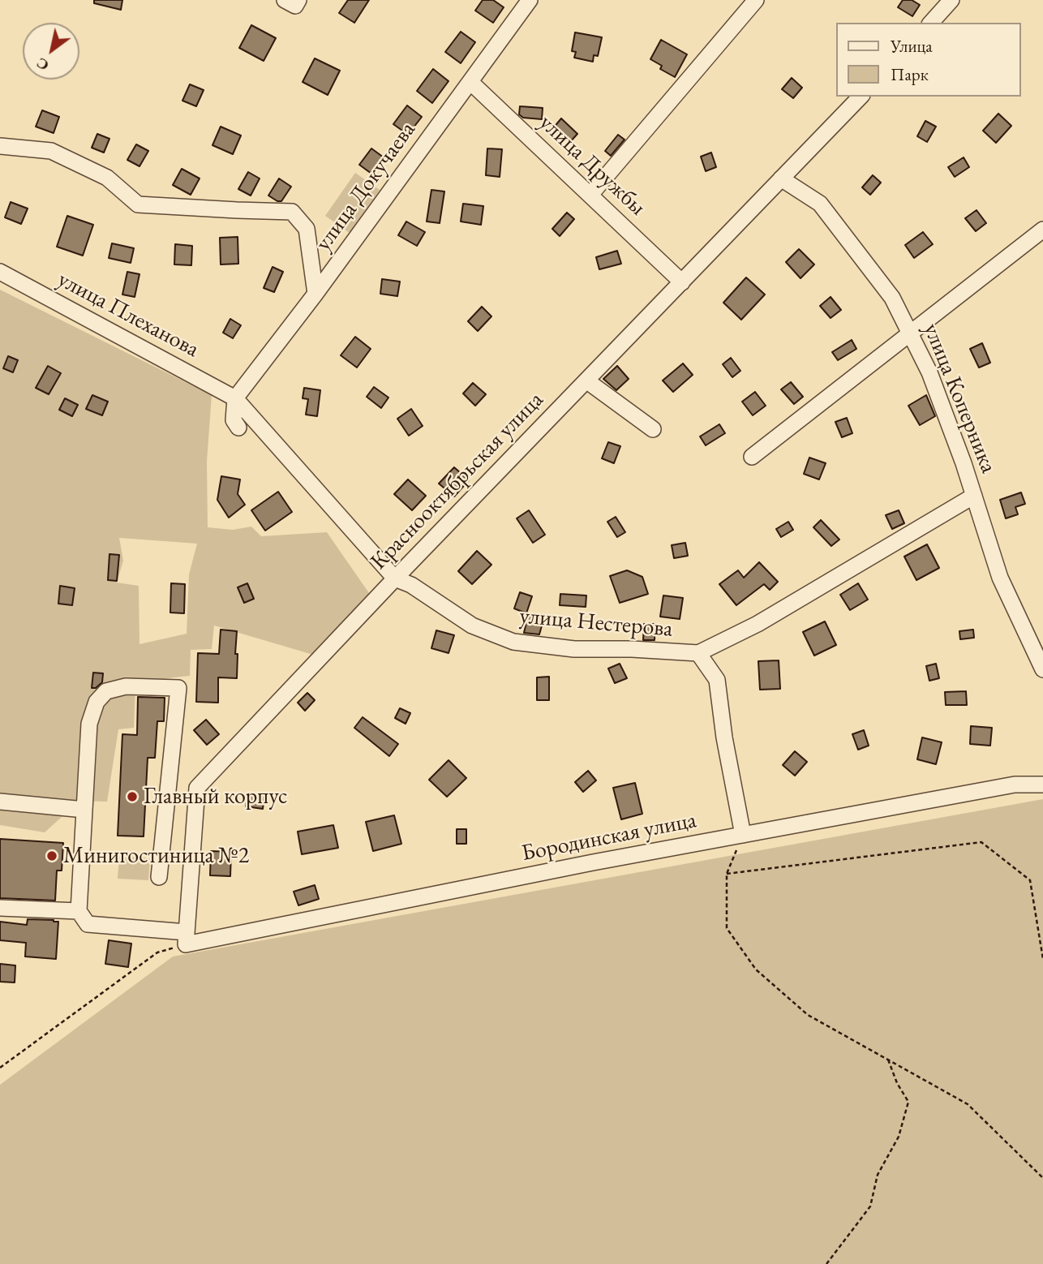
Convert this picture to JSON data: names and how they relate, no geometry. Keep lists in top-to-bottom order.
{
  "streets": {
    "street": [
      "улица Дружбы",
      "улица Докучаева",
      "улица Плеханова",
      "улица Коперника",
      "Краснооктябрьская улица",
      "улица Нестерова",
      "Бородинская улица"
    ]
  },
  "crossings": [
    ["улица Дружбы", "улица Докучаева"],
    ["улица Дружбы", "Краснооктябрьская улица"],
    ["улица Докучаева", "улица Плеханова"],
    ["улица Докучаева", "улица Нестерова"],
    ["улица Плеханова", "улица Нестерова"],
    ["улица Коперника", "Краснооктябрьская улица"],
    ["улица Коперника", "улица Нестерова"],
    ["Краснооктябрьская улица", "улица Нестерова"],
    ["Краснооктябрьская улица", "Бородинская улица"]
  ],
  "places": ["Главный корпус", "Минигостиница №2"],
  "legend": ["Улица", "Парк"],
  "north": "bottom left"
}
